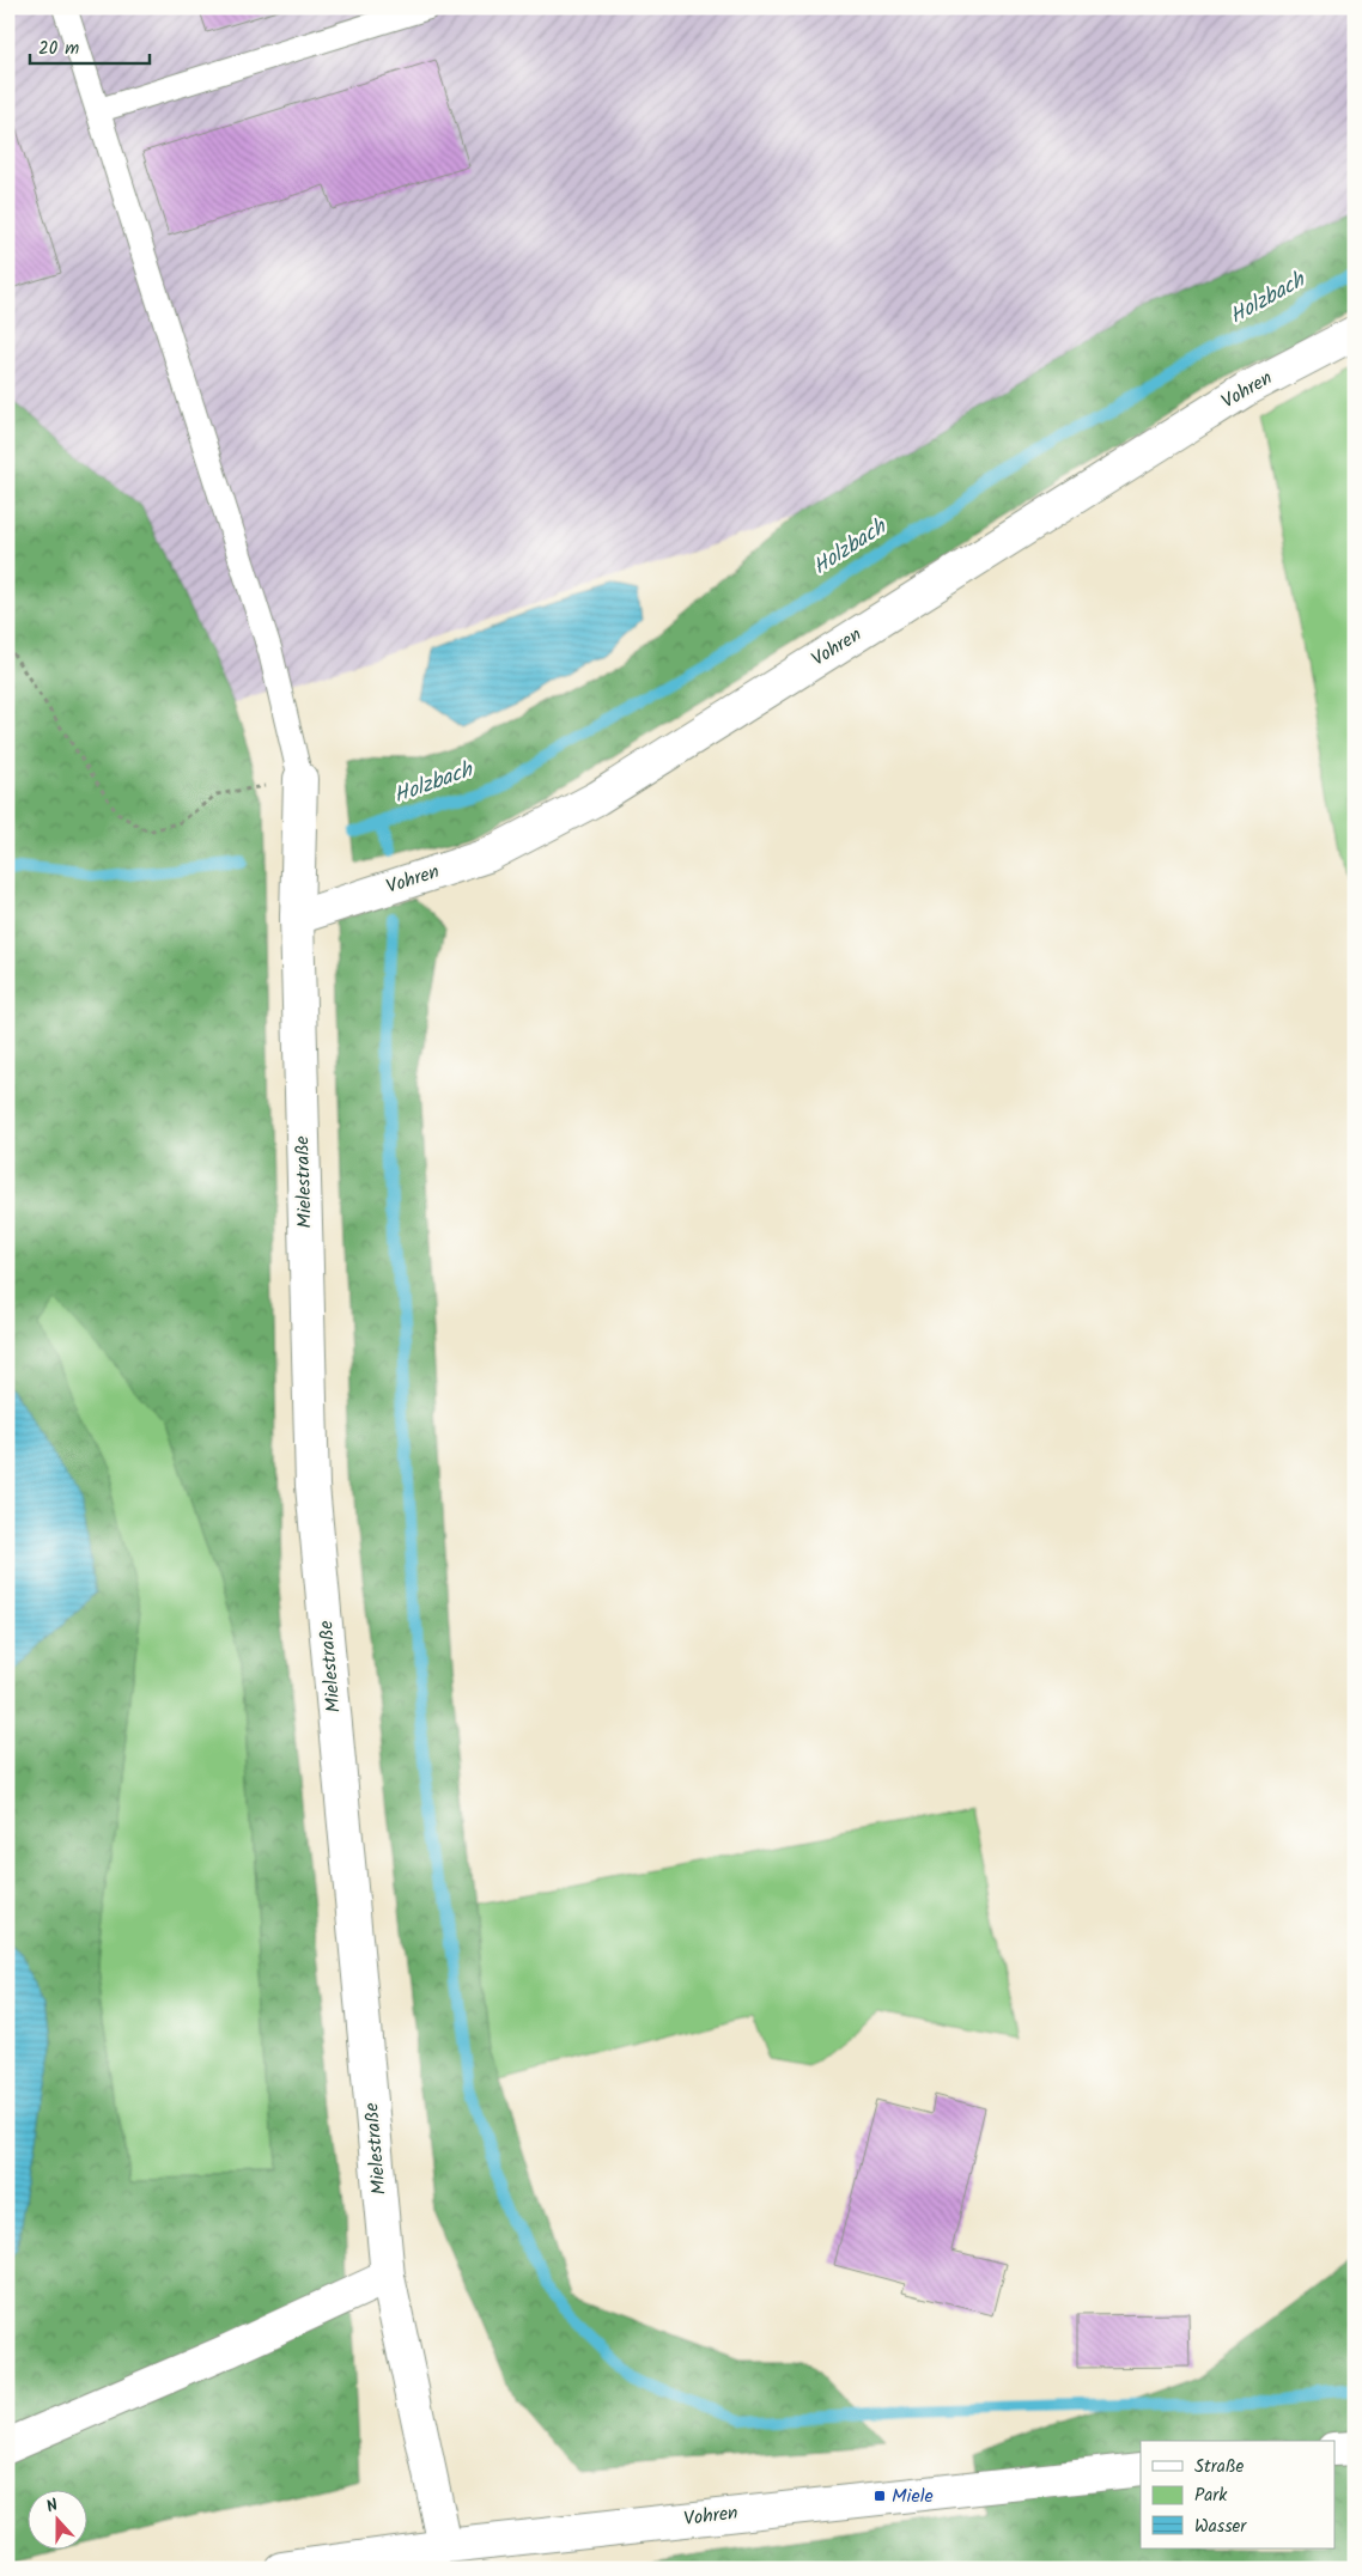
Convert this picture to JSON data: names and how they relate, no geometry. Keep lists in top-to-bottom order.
{
  "streets": {
    "street": ["Vohren", "Mielestraße"]
  },
  "crossings": [
    ["Vohren", "Mielestraße"]
  ],
  "water": ["Holzbach"],
  "places": {
    "transit": ["Miele"]
  },
  "legend": ["Straße", "Park", "Wasser"],
  "scale_bar": "20 m",
  "north": "top"
}
